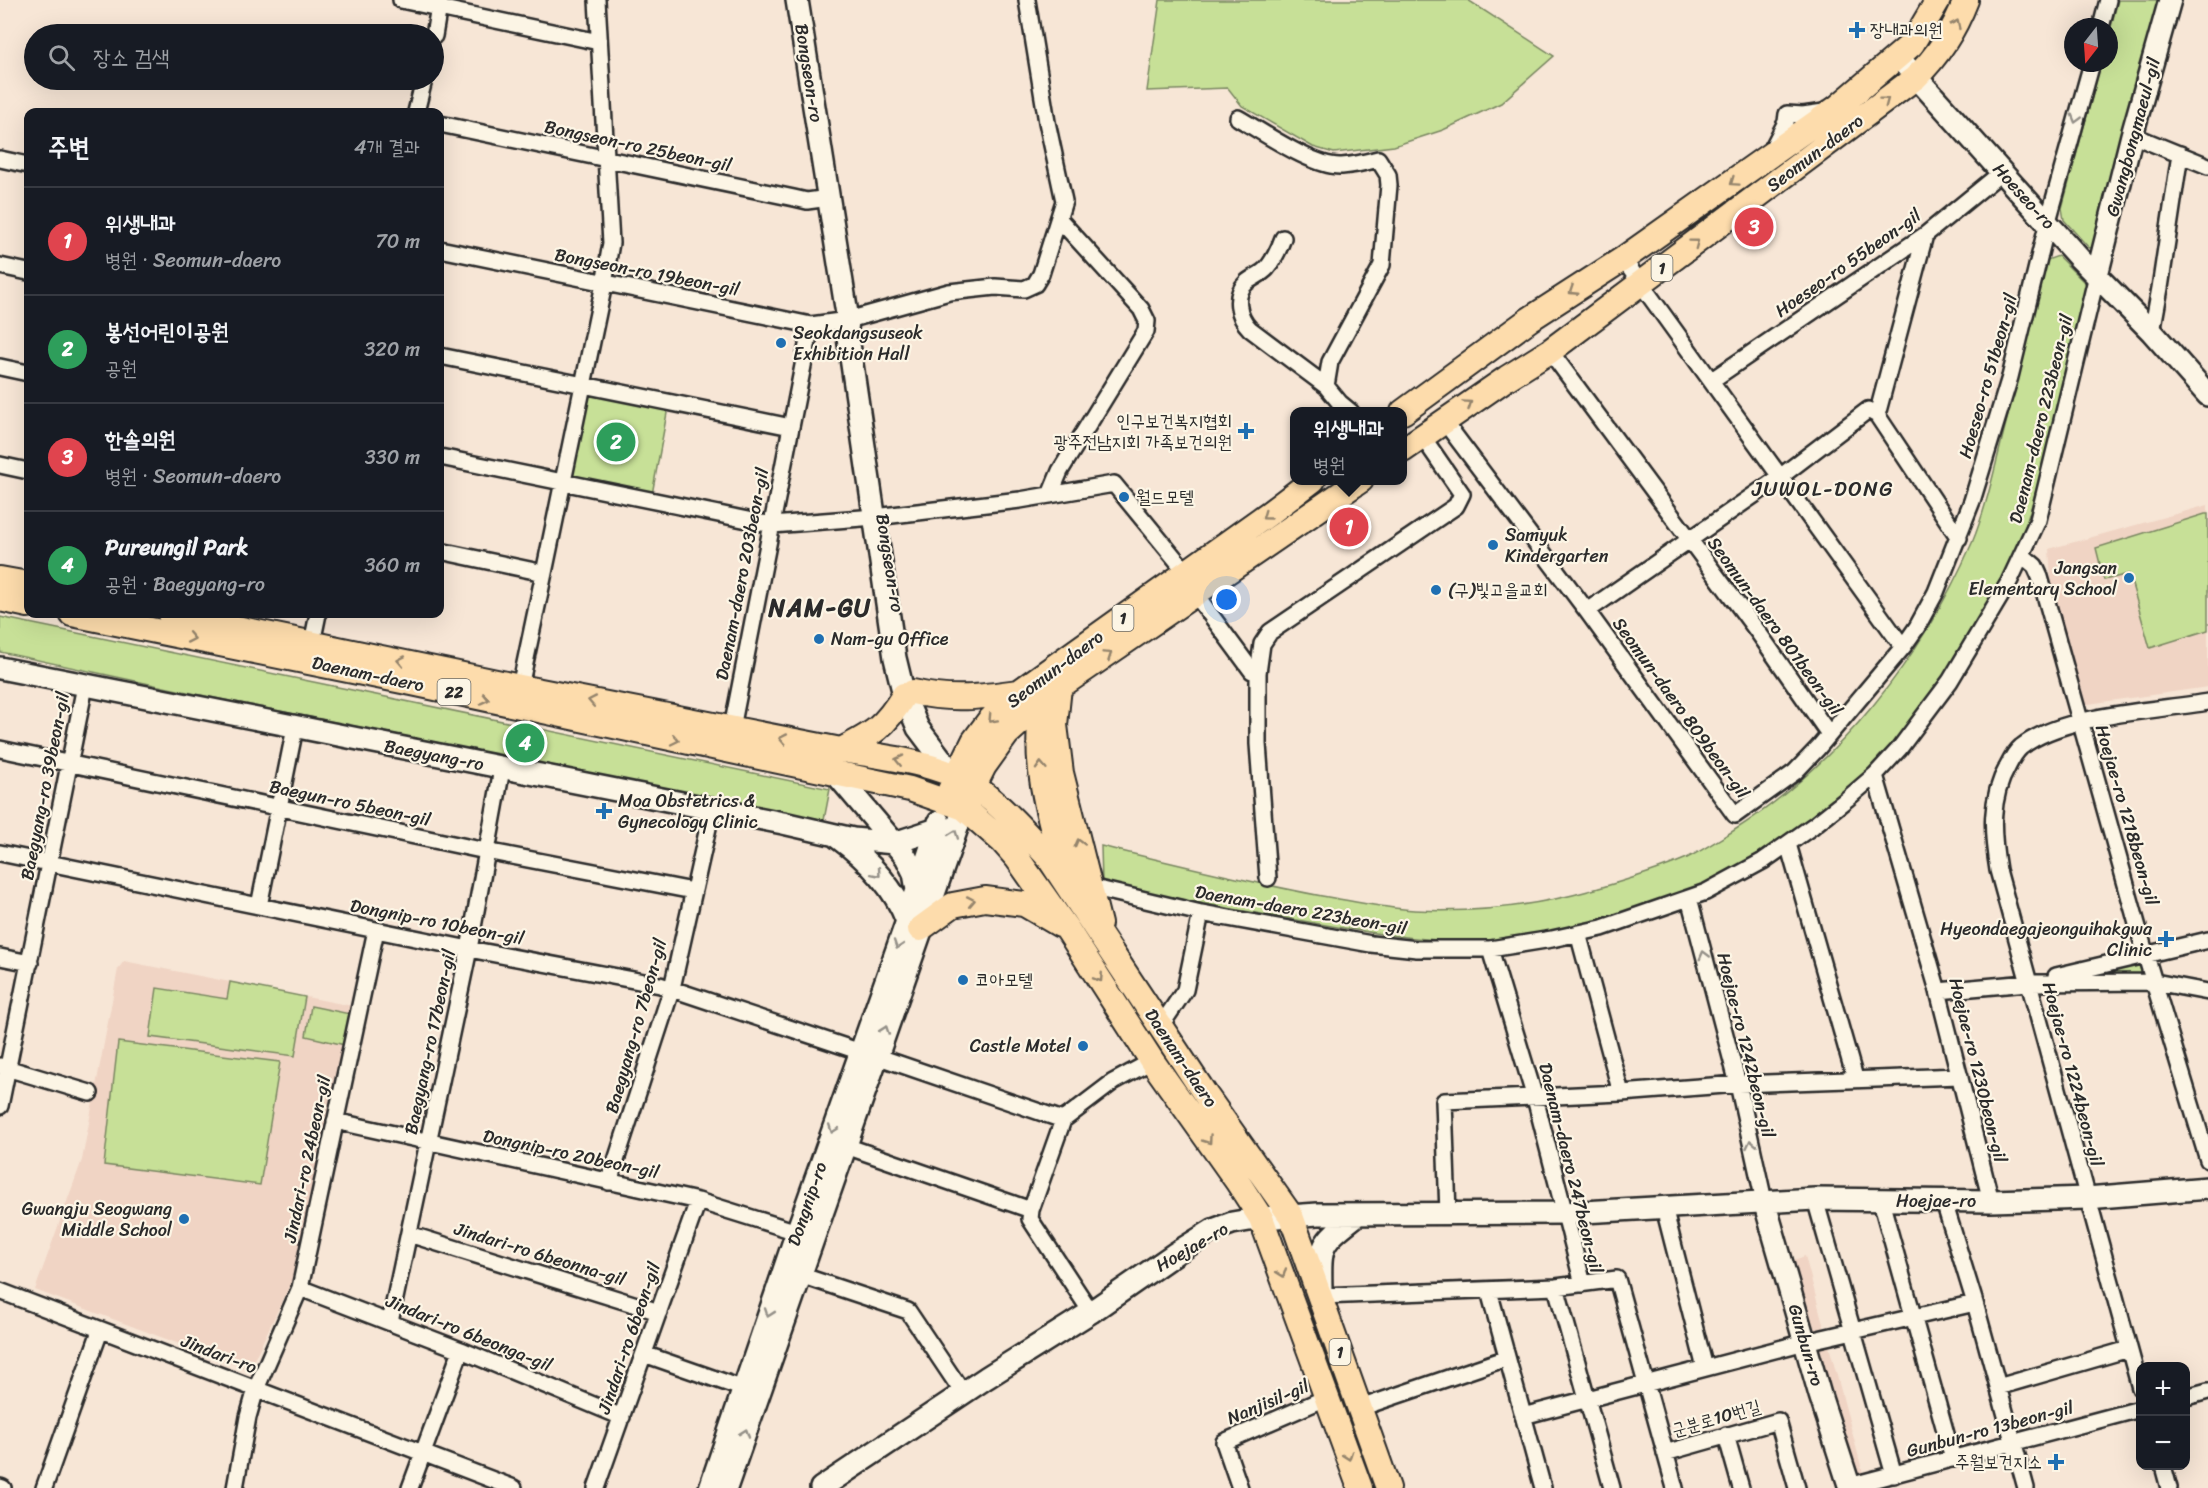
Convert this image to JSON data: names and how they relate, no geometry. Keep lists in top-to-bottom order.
{
  "streets": {
    "main road": [
      "Bongseon-ro",
      "Gwangbongmaeul-gil",
      "Seomun-daero",
      "Hoeseo-ro",
      "1",
      "Daenam-daero",
      "22",
      "Baegyang-ro",
      "Hoejae-ro",
      "Dongnip-ro",
      "Gunbun-ro"
    ],
    "street": [
      "Bongseon-ro 25beon-gil",
      "Hoeseo-ro 55beon-gil",
      "Bongseon-ro 19beon-gil",
      "Hoeseo-ro 51beon-gil",
      "Daenam-daero 223beon-gil",
      "Daenam-daero 203beon-gil",
      "Seomun-daero 801beon-gil",
      "Seomun-daero 809beon-gil",
      "Baegyang-ro 39beon-gil",
      "Baegun-ro 5beon-gil",
      "Hoejae-ro 1218beon-gil",
      "Dongnip-ro 10beon-gil",
      "Baegyang-ro 7beon-gil",
      "Baegyang-ro 17beon-gil",
      "Hoejae-ro 1242beon-gil",
      "Hoejae-ro 1230beon-gil",
      "Hoejae-ro 1224beon-gil",
      "Dongnip-ro 20beon-gil",
      "Jindari-ro 24beon-gil",
      "Daenam-daero 247beon-gil",
      "Jindari-ro 6beonna-gil",
      "Jindari-ro 6beonga-gil",
      "Jindari-ro 6beon-gil",
      "Jindari-ro",
      "Nanjisil-gil",
      "군분로10번길",
      "Gunbun-ro 13beon-gil"
    ]
  },
  "crossings": [
    ["Bongseon-ro", "Bongseon-ro 25beon-gil"],
    ["Bongseon-ro", "Seomun-daero"],
    ["Bongseon-ro", "Bongseon-ro 19beon-gil"],
    ["Bongseon-ro", "Daenam-daero"],
    ["Gwangbongmaeul-gil", "Hoeseo-ro"],
    ["Gwangbongmaeul-gil", "Daenam-daero 223beon-gil"],
    ["Seomun-daero", "Hoeseo-ro"],
    ["Seomun-daero", "Seomun-daero 801beon-gil"],
    ["Seomun-daero", "Daenam-daero"],
    ["Seomun-daero", "Seomun-daero 809beon-gil"],
    ["Seomun-daero", "Dongnip-ro"],
    ["Hoeseo-ro", "Hoeseo-ro 55beon-gil"],
    ["Hoeseo-ro", "Hoeseo-ro 51beon-gil"],
    ["Hoeseo-ro", "Daenam-daero 223beon-gil"],
    ["Bongseon-ro 19beon-gil", "Daenam-daero 203beon-gil"],
    ["Hoeseo-ro 51beon-gil", "Seomun-daero 801beon-gil"],
    ["Hoeseo-ro 51beon-gil", "Seomun-daero 809beon-gil"],
    ["Daenam-daero 223beon-gil", "Daenam-daero"],
    ["Daenam-daero 223beon-gil", "Hoejae-ro 1218beon-gil"],
    ["Daenam-daero 223beon-gil", "Hoejae-ro 1242beon-gil"],
    ["Daenam-daero 223beon-gil", "Hoejae-ro 1230beon-gil"],
    ["Daenam-daero 223beon-gil", "Daenam-daero 247beon-gil"],
    ["Daenam-daero 203beon-gil", "Daenam-daero"],
    ["Seomun-daero 801beon-gil", "Seomun-daero 809beon-gil"],
    ["Daenam-daero", "Daenam-daero 247beon-gil"],
    ["Daenam-daero", "Hoejae-ro"],
    ["Daenam-daero", "Dongnip-ro"],
    ["Daenam-daero", "Nanjisil-gil"],
    ["Baegyang-ro", "Baegyang-ro 39beon-gil"],
    ["Baegyang-ro", "Baegyang-ro 7beon-gil"],
    ["Baegyang-ro", "Baegyang-ro 17beon-gil"],
    ["Baegyang-ro", "Dongnip-ro"],
    ["Baegyang-ro 39beon-gil", "Baegun-ro 5beon-gil"],
    ["Baegyang-ro 39beon-gil", "Dongnip-ro 10beon-gil"],
    ["Baegun-ro 5beon-gil", "Baegyang-ro 7beon-gil"],
    ["Baegun-ro 5beon-gil", "Baegyang-ro 17beon-gil"],
    ["Hoejae-ro 1218beon-gil", "Hoejae-ro 1224beon-gil"],
    ["Dongnip-ro 10beon-gil", "Baegyang-ro 7beon-gil"],
    ["Dongnip-ro 10beon-gil", "Baegyang-ro 17beon-gil"],
    ["Dongnip-ro 10beon-gil", "Jindari-ro 24beon-gil"],
    ["Dongnip-ro 10beon-gil", "Dongnip-ro"],
    ["Baegyang-ro 7beon-gil", "Dongnip-ro 20beon-gil"],
    ["Baegyang-ro 17beon-gil", "Dongnip-ro 20beon-gil"],
    ["Baegyang-ro 17beon-gil", "Jindari-ro 6beonna-gil"],
    ["Baegyang-ro 17beon-gil", "Jindari-ro 6beonga-gil"],
    ["Hoejae-ro 1242beon-gil", "Hoejae-ro"],
    ["Hoejae-ro 1242beon-gil", "Gunbun-ro"],
    ["Hoejae-ro 1230beon-gil", "Hoejae-ro"],
    ["Hoejae-ro 1224beon-gil", "Hoejae-ro"],
    ["Dongnip-ro 20beon-gil", "Jindari-ro 24beon-gil"],
    ["Dongnip-ro 20beon-gil", "Dongnip-ro"],
    ["Dongnip-ro 20beon-gil", "Jindari-ro 6beon-gil"],
    ["Jindari-ro 24beon-gil", "Jindari-ro 6beonga-gil"],
    ["Jindari-ro 24beon-gil", "Jindari-ro"],
    ["Daenam-daero 247beon-gil", "Hoejae-ro"],
    ["Hoejae-ro", "Gunbun-ro"],
    ["Jindari-ro 6beonna-gil", "Jindari-ro 6beon-gil"],
    ["Jindari-ro 6beonga-gil", "Jindari-ro 6beon-gil"],
    ["Gunbun-ro", "Gunbun-ro 13beon-gil"]
  ],
  "districts": ["JUWOL-DONG", "NAM-GU"],
  "places": {
    "health": [
      "장내과의원",
      "인구보건복지협회 광주전남지회 가족보건의원",
      "Moa Obstetrics & Gynecology Clinic",
      "Hyeondaegajeonguihakgwa Clinic",
      "주월보건지소"
    ],
    "other": [
      "Seokdangsuseok Exhibition Hall",
      "월드모텔",
      "Samyuk Kindergarten",
      "Jangsan Elementary School",
      "(구)빛고을교회",
      "Nam-gu Office",
      "코아모텔",
      "Castle Motel",
      "Gwangju Seogwang Middle School"
    ]
  },
  "north": "bottom",
  "page": {
    "search": "장소 검색",
    "heading": ["주변", "4개 결과"],
    "list": [
      {
        "mark": "1",
        "name": "위생내과",
        "note": "병원 · Seomun-daero",
        "value": "70 m"
      },
      {
        "mark": "2",
        "name": "봉선어린이공원",
        "note": "공원",
        "value": "320 m"
      },
      {
        "mark": "3",
        "name": "한솔의원",
        "note": "병원 · Seomun-daero",
        "value": "330 m"
      },
      {
        "mark": "4",
        "name": "Pureungil Park",
        "note": "공원 · Baegyang-ro",
        "value": "360 m"
      }
    ],
    "pins": [
      "3",
      "2",
      "1",
      "4"
    ],
    "popup": ["위생내과", "병원"],
    "map_buttons": ["+", "−"]
  }
}
